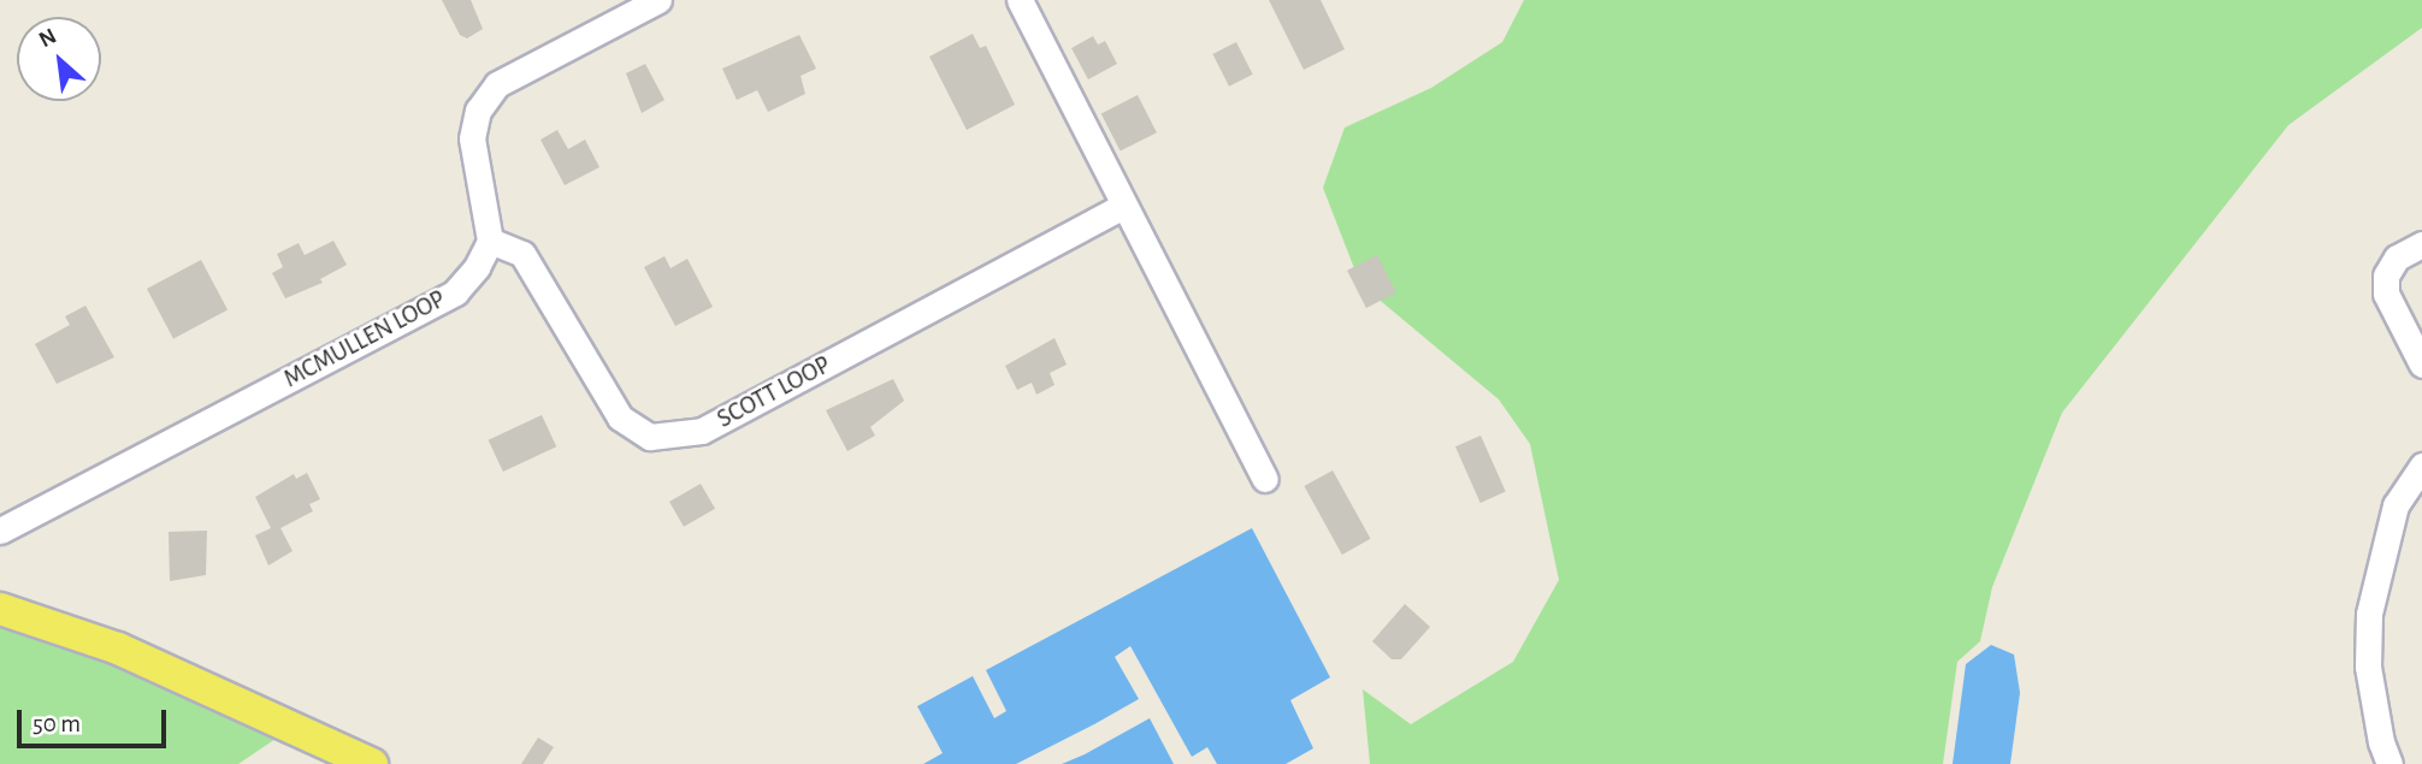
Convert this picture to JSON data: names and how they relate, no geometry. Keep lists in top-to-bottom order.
{
  "streets": {
    "street": ["MCMULLEN LOOP", "SCOTT LOOP"]
  },
  "crossings": [
    ["MCMULLEN LOOP", "SCOTT LOOP"]
  ],
  "scale_bar": "50 m",
  "north": "top left"
}
